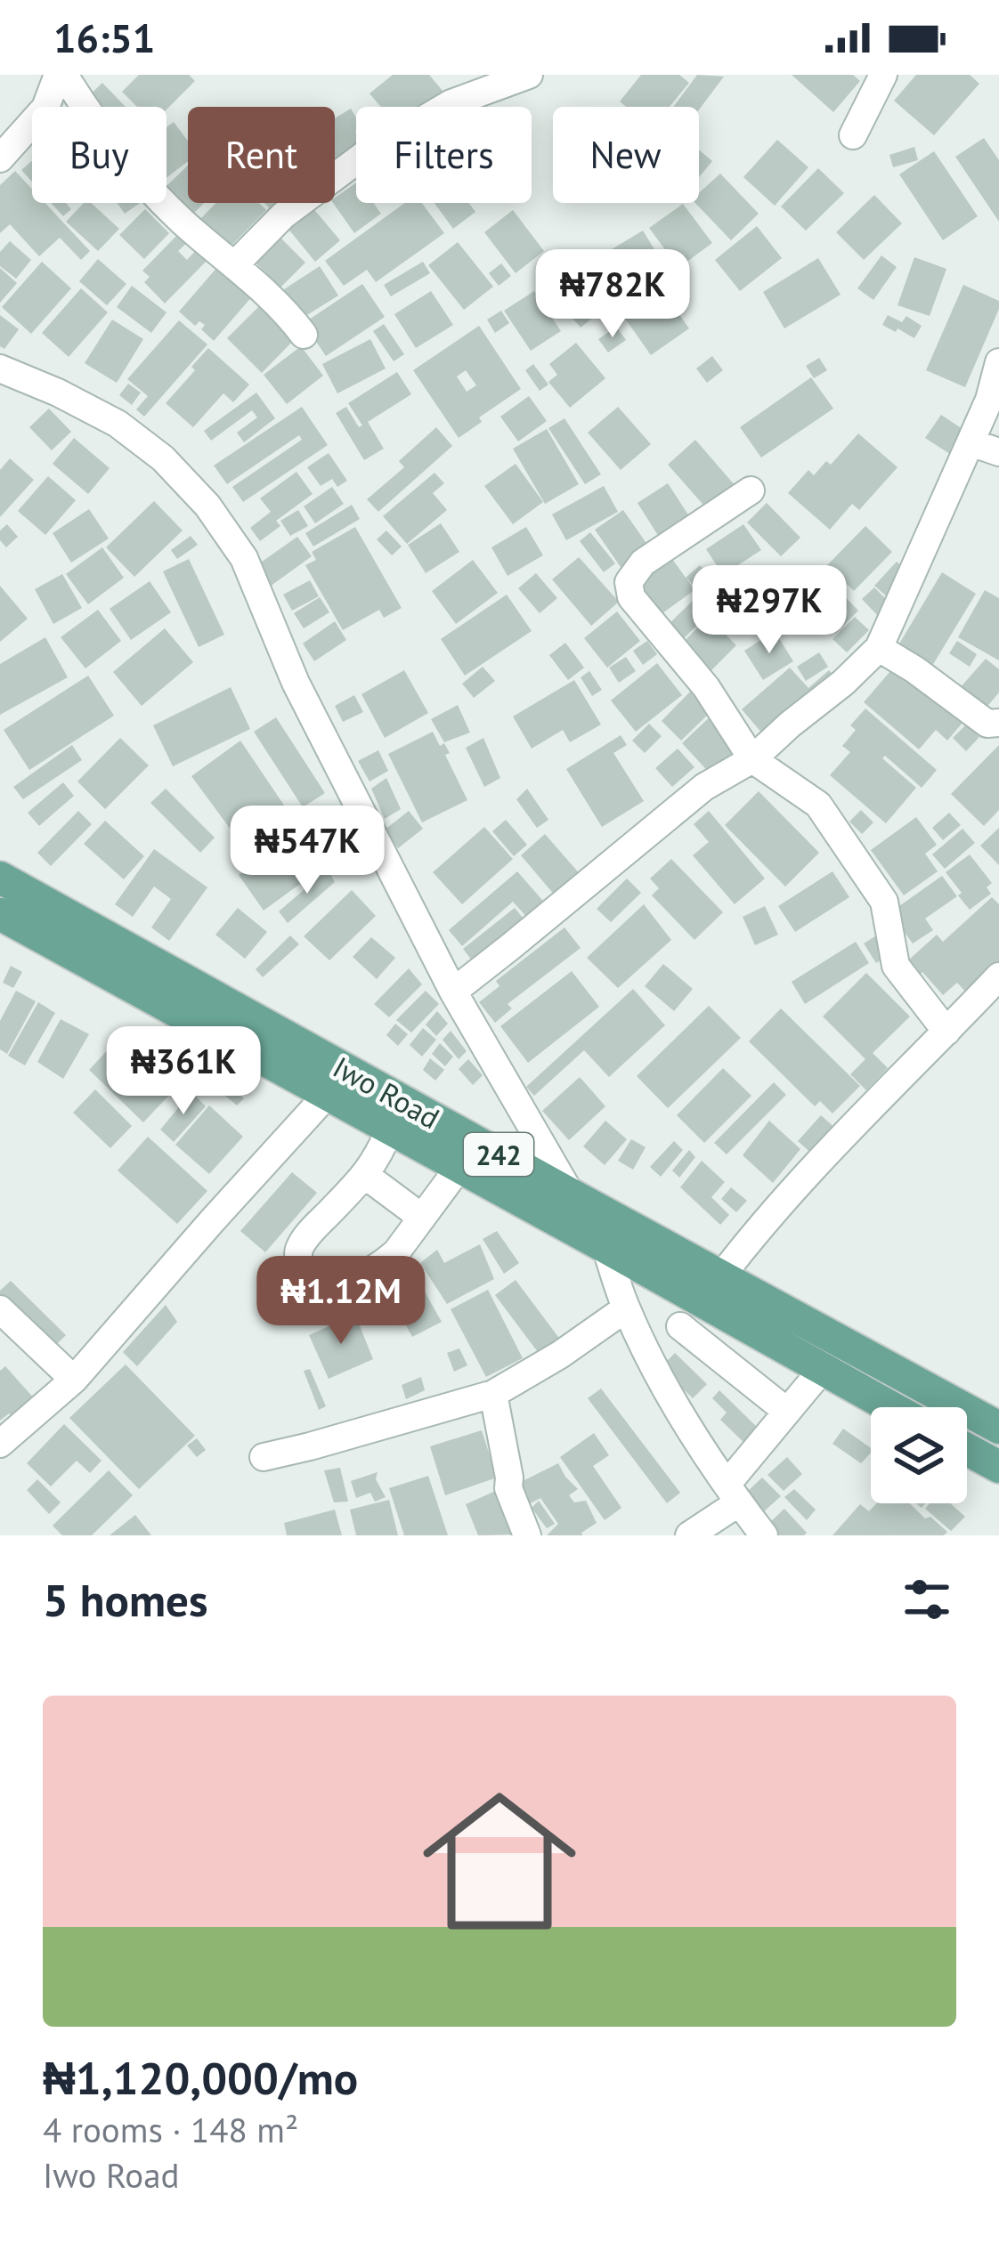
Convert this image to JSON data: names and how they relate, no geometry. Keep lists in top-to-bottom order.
{
  "streets": {
    "main road": ["Iwo Road", "242"]
  },
  "page": {
    "status": "16:51",
    "chip": [
      "Buy",
      "Rent",
      "Filters",
      "New"
    ],
    "price": [
      "₦782K",
      "₦297K",
      "₦547K",
      "₦361K",
      "₦1.12M"
    ],
    "heading": "5 homes",
    "list": [
      {
        "name": "₦1,120,000/mo",
        "note": "4 rooms · 148 m² · Iwo Road"
      }
    ]
  }
}
